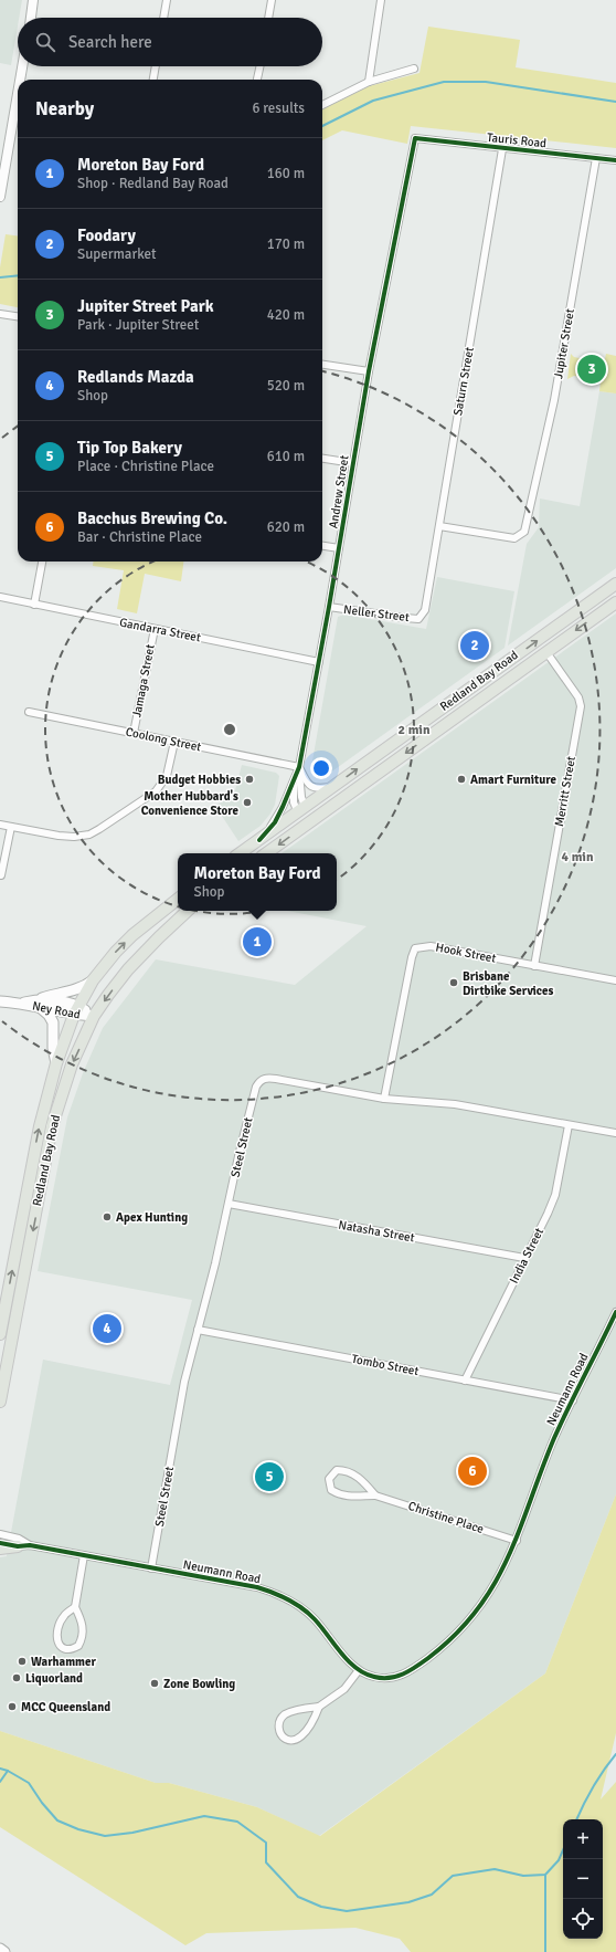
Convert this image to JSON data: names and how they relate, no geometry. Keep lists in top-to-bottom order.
{
  "streets": {
    "main road": ["Redland Bay Road", "Ney Road"],
    "street": [
      "Tauris Road",
      "Jupiter Street",
      "Saturn Street",
      "Andrew Street",
      "Neller Street",
      "Gandarra Street",
      "Jamaga Street",
      "Coolong Street",
      "Merritt Street",
      "Hook Street",
      "Steel Street",
      "Natasha Street",
      "India Street",
      "Tombo Street",
      "Neumann Road",
      "Christine Place"
    ]
  },
  "crossings": [
    ["Tauris Road", "Jupiter Street"],
    ["Tauris Road", "Saturn Street"],
    ["Tauris Road", "Andrew Street"],
    ["Jupiter Street", "Saturn Street"],
    ["Saturn Street", "Neller Street"],
    ["Andrew Street", "Neller Street"],
    ["Andrew Street", "Gandarra Street"],
    ["Andrew Street", "Redland Bay Road"],
    ["Andrew Street", "Coolong Street"],
    ["Gandarra Street", "Jamaga Street"],
    ["Jamaga Street", "Coolong Street"],
    ["Redland Bay Road", "Merritt Street"],
    ["Redland Bay Road", "Ney Road"],
    ["Merritt Street", "Hook Street"],
    ["Hook Street", "Steel Street"],
    ["Steel Street", "Natasha Street"],
    ["Steel Street", "India Street"],
    ["Steel Street", "Tombo Street"],
    ["Steel Street", "Neumann Road"],
    ["Natasha Street", "India Street"],
    ["India Street", "Tombo Street"],
    ["Tombo Street", "Neumann Road"],
    ["Neumann Road", "Christine Place"]
  ],
  "places": [
    "Budget Hobbies",
    "Amart Furniture",
    "Mother Hubbard's Convenience Store",
    "Brisbane Dirtbike Services",
    "Apex Hunting",
    "Warhammer",
    "Liquorland",
    "Zone Bowling",
    "MCC Queensland"
  ],
  "page": {
    "search": "Search here",
    "heading": ["Nearby", "6 results"],
    "list": [
      {
        "mark": "1",
        "name": "Moreton Bay Ford",
        "note": "Shop · Redland Bay Road",
        "value": "160 m"
      },
      {
        "mark": "2",
        "name": "Foodary",
        "note": "Supermarket",
        "value": "170 m"
      },
      {
        "mark": "3",
        "name": "Jupiter Street Park",
        "note": "Park · Jupiter Street",
        "value": "420 m"
      },
      {
        "mark": "4",
        "name": "Redlands Mazda",
        "note": "Shop",
        "value": "520 m"
      },
      {
        "mark": "5",
        "name": "Tip Top Bakery",
        "note": "Place · Christine Place",
        "value": "610 m"
      },
      {
        "mark": "6",
        "name": "Bacchus Brewing Co.",
        "note": "Bar · Christine Place",
        "value": "620 m"
      }
    ],
    "pins": [
      "3",
      "2",
      "1",
      "4",
      "6",
      "5"
    ],
    "popup": ["Moreton Bay Ford", "Shop"],
    "map_buttons": ["+", "−"]
  },
  "rings": ["2 min", "4 min"]
}
